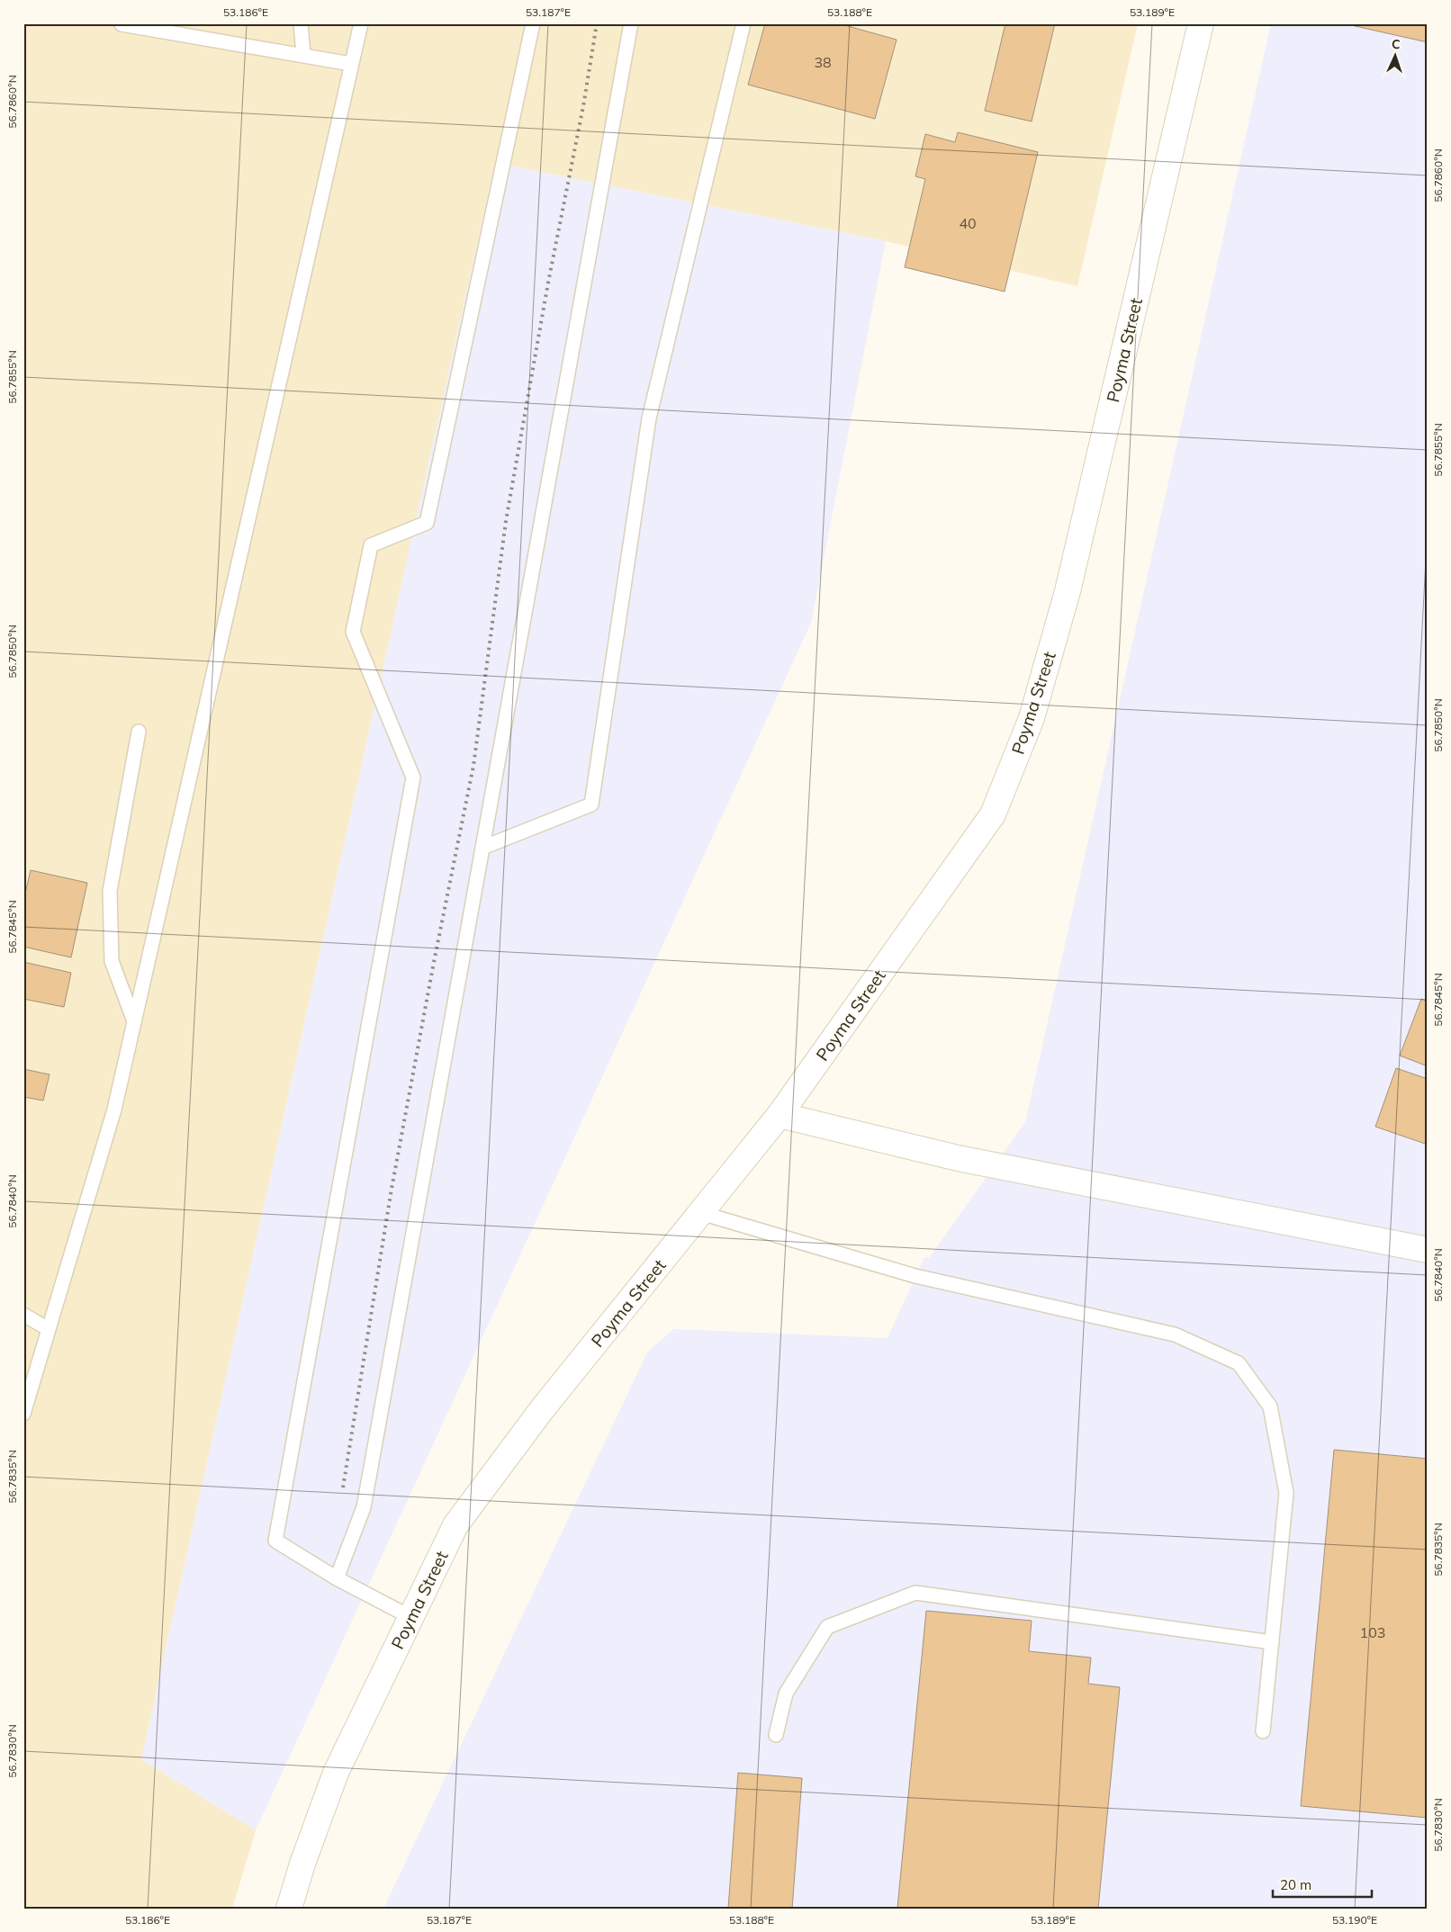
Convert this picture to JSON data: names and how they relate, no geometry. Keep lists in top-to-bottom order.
{
  "streets": {
    "main road": ["Poyma Street"]
  },
  "house_numbers": ["38", "40", "103"],
  "scale_bar": "20 m",
  "north": "top",
  "coordinates": [
    "53.186°E",
    "53.187°E",
    "53.188°E",
    "53.189°E",
    "56.7860°N",
    "56.7855°N",
    "56.7850°N",
    "56.7845°N",
    "56.7840°N",
    "56.7835°N",
    "56.7830°N",
    "53.190°E"
  ]
}
